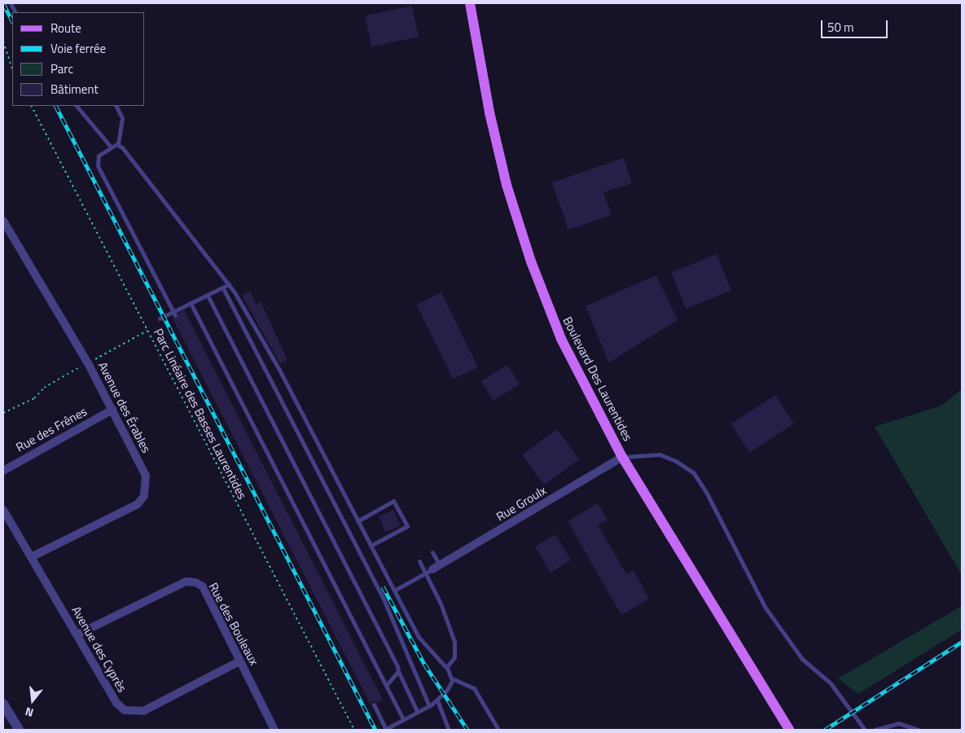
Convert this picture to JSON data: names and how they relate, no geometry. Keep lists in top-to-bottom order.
{
  "streets": {
    "main road": ["Boulevard Des Laurentides"],
    "street": [
      "Avenue des Érables",
      "Rue des Frênes",
      "Rue Groulx",
      "Rue des Bouleaux",
      "Avenue des Cyprès"
    ],
    "path": ["Parc Linéaire des Basses Laurentides"]
  },
  "crossings": [
    ["Boulevard Des Laurentides", "Rue Groulx"],
    ["Avenue des Érables", "Rue des Frênes"],
    ["Avenue des Érables", "Avenue des Cyprès"],
    ["Rue des Bouleaux", "Avenue des Cyprès"]
  ],
  "legend": [
    "Route",
    "Voie ferrée",
    "Parc",
    "Bâtiment"
  ],
  "scale_bar": "50 m",
  "north": "bottom"
}
